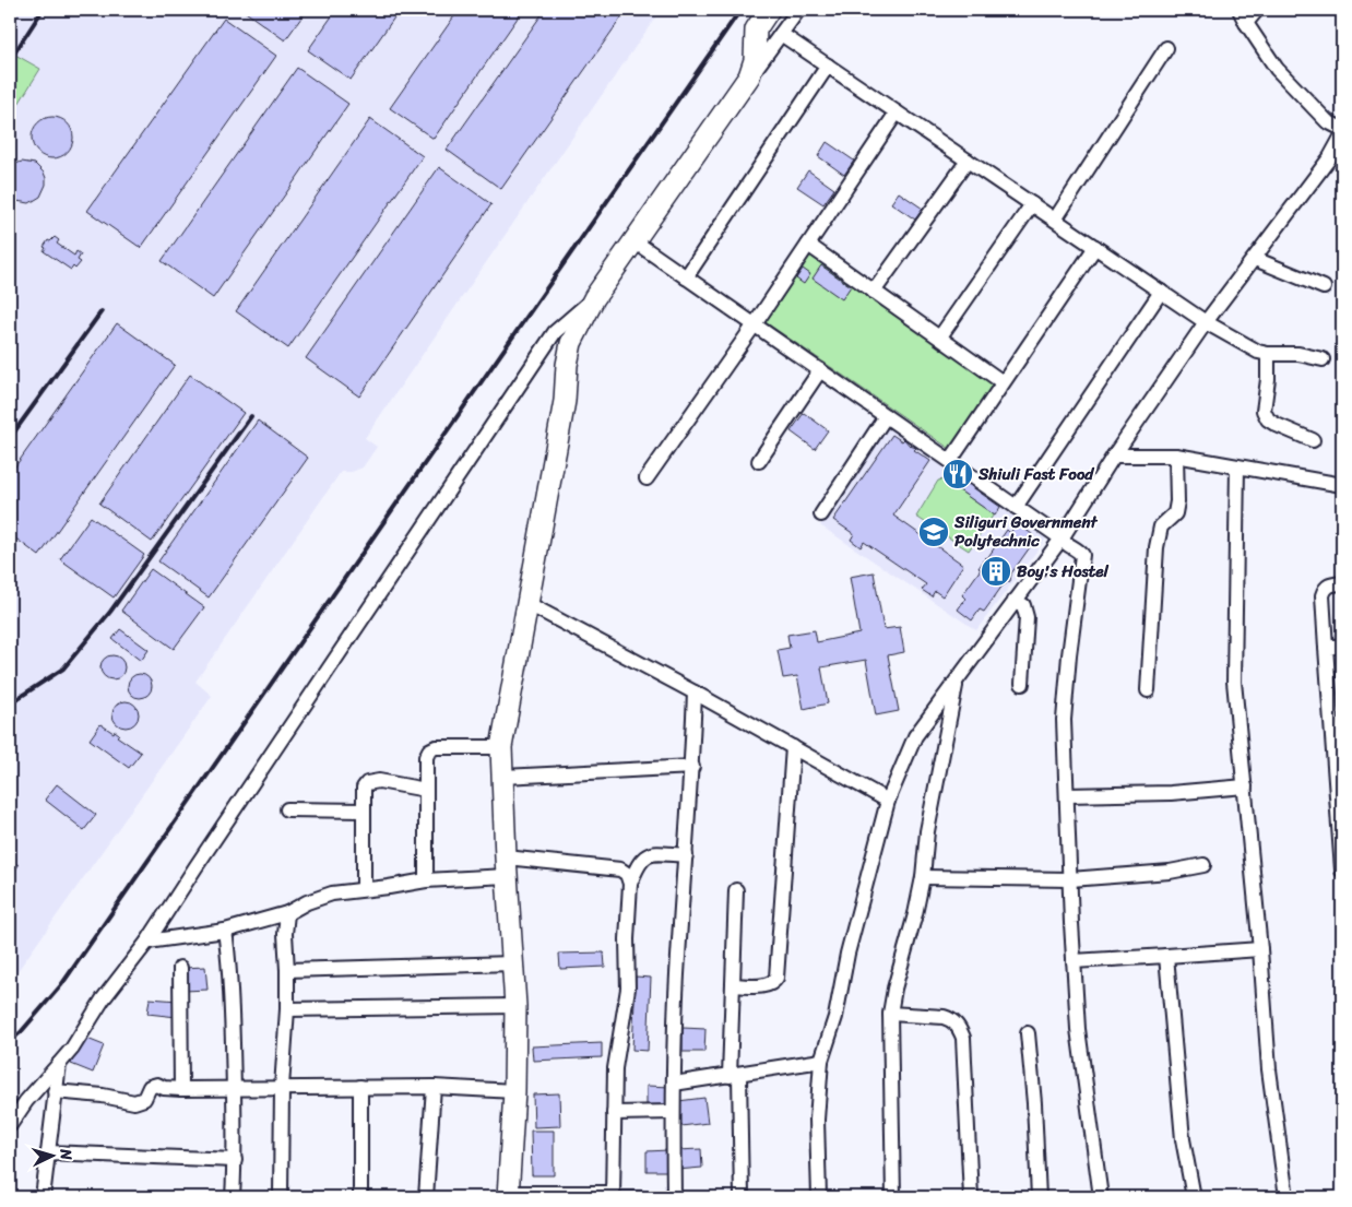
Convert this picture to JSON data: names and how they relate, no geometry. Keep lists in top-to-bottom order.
{
  "places": {
    "restaurant": ["Shiuli Fast Food"],
    "school or university": ["Siliguri Government Polytechnic"],
    "building": ["Boy's Hostel"]
  },
  "north": "right"
}
